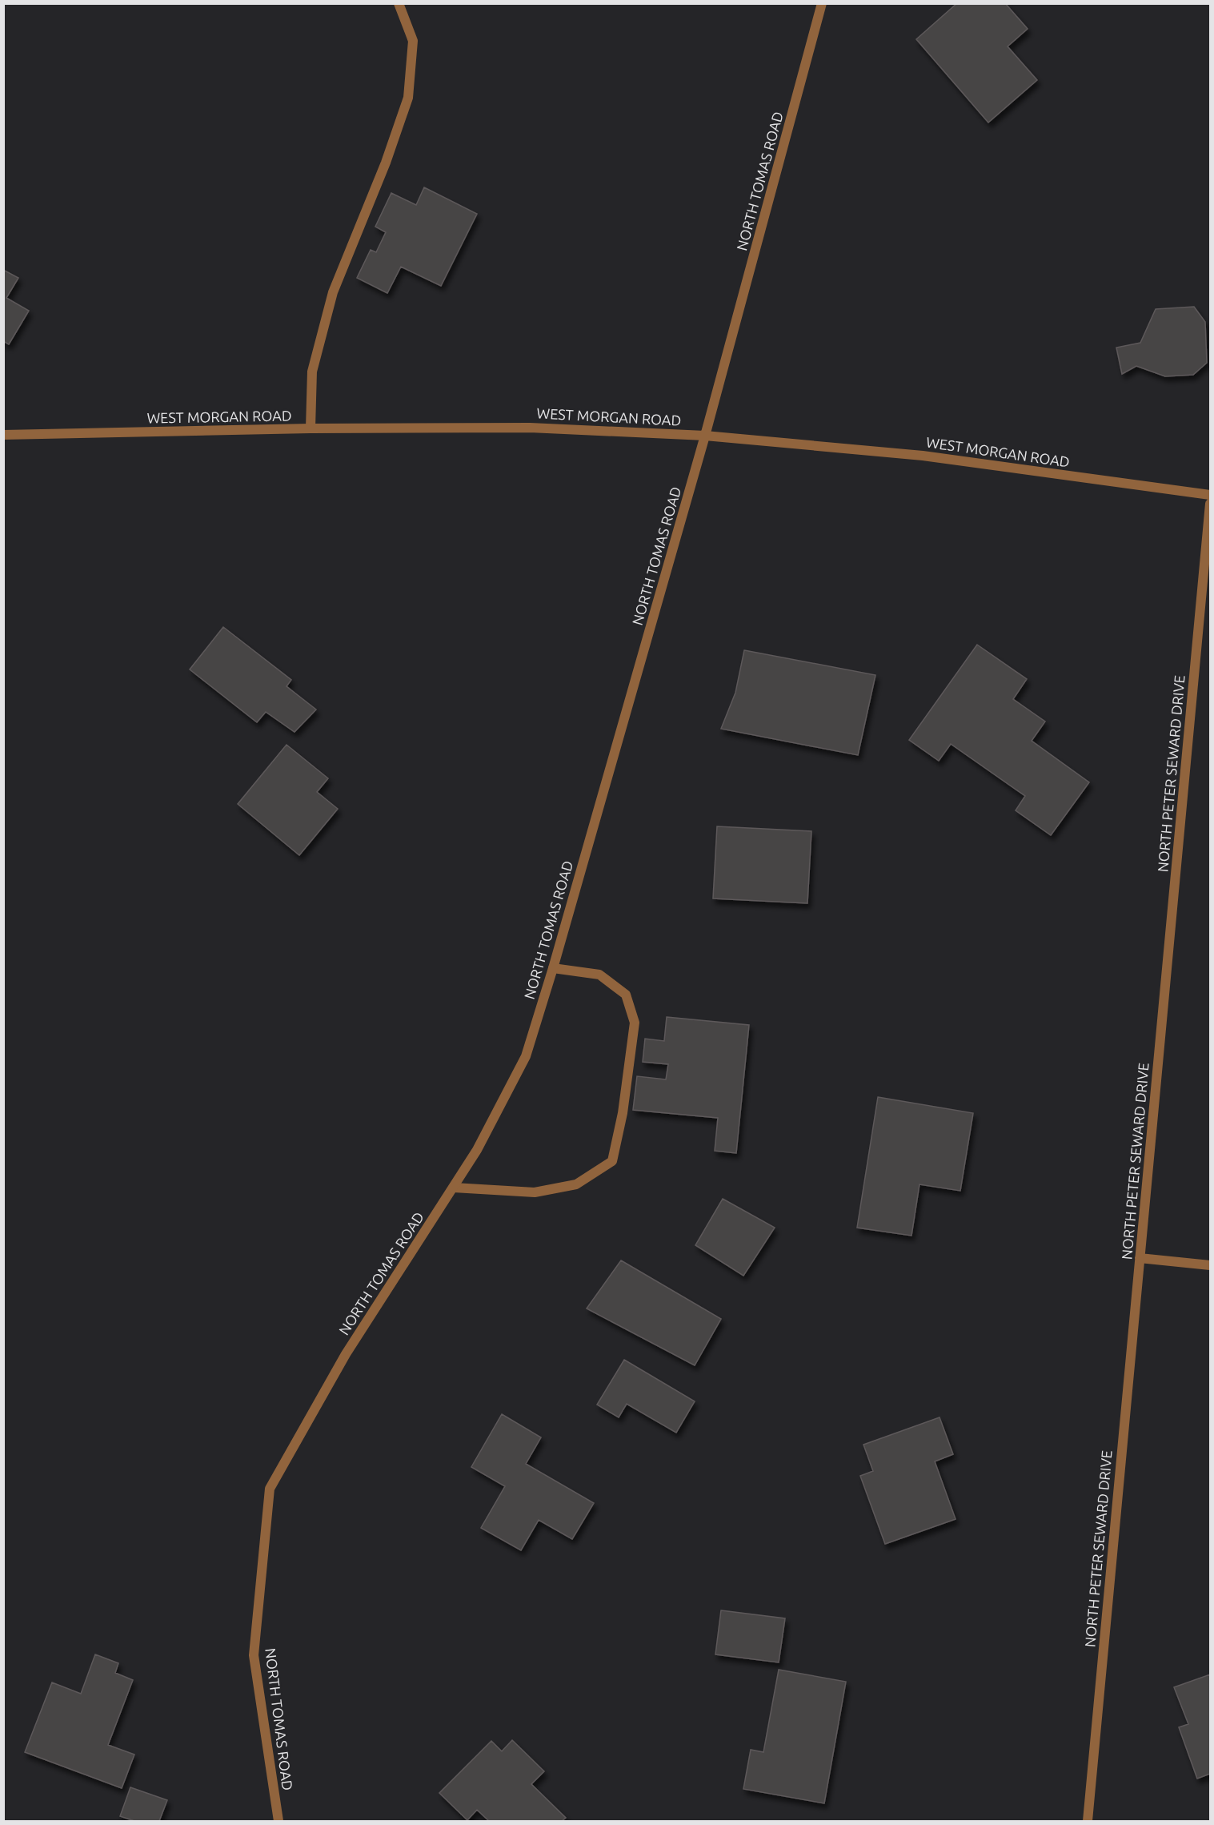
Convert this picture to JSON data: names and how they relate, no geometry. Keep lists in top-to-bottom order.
{
  "streets": {
    "street": ["NORTH TOMAS ROAD", "WEST MORGAN ROAD", "NORTH PETER SEWARD DRIVE"]
  },
  "crossings": [
    ["NORTH TOMAS ROAD", "WEST MORGAN ROAD"]
  ]
}
